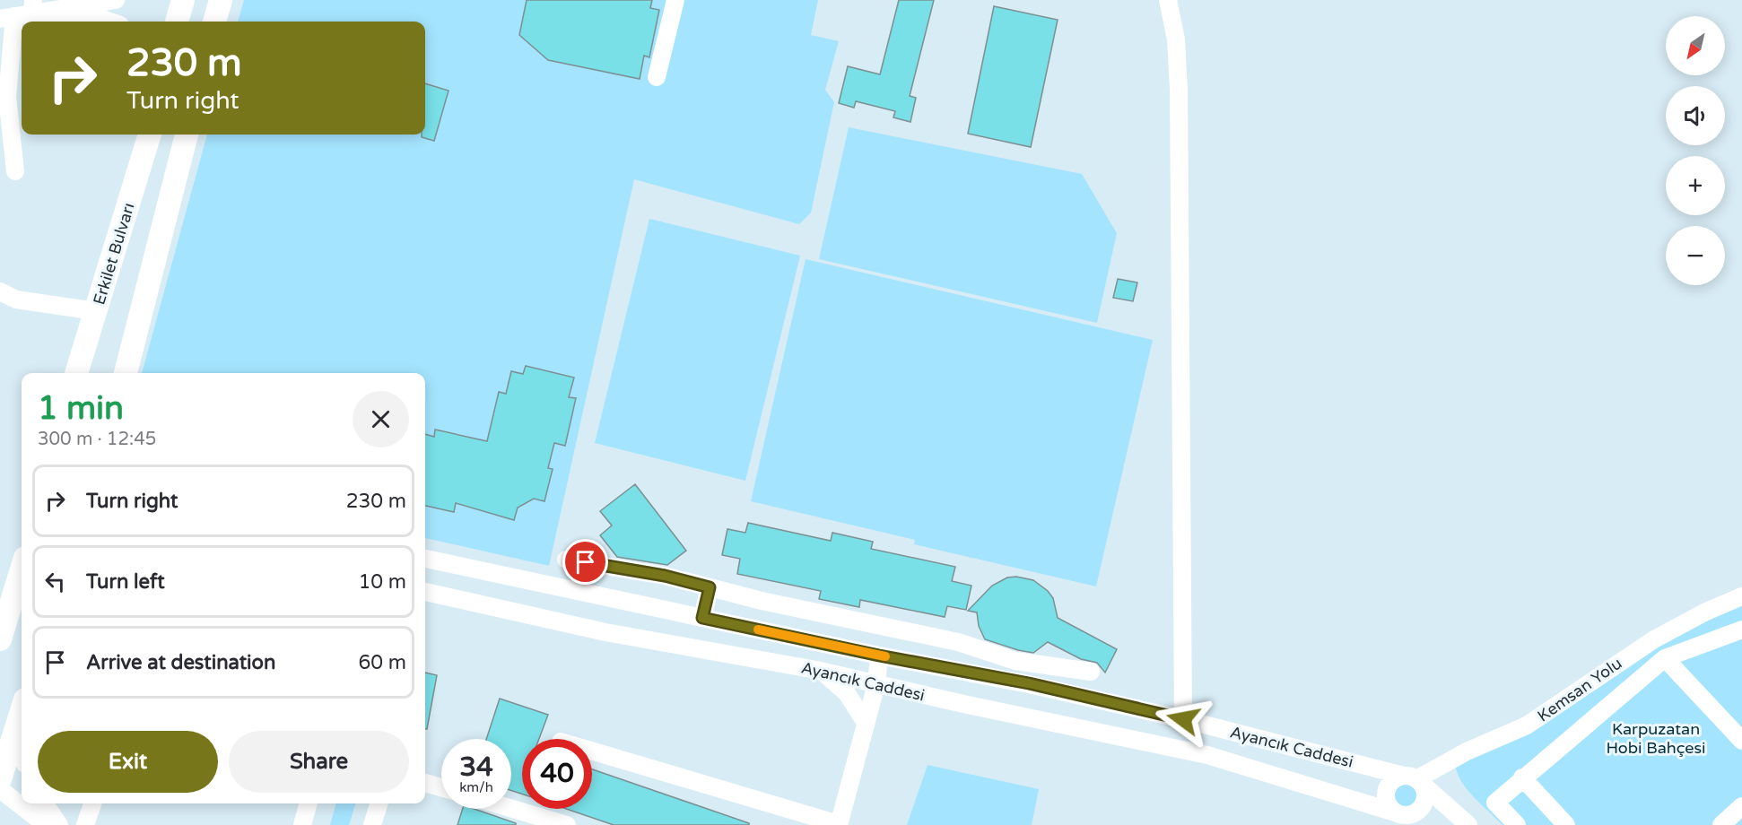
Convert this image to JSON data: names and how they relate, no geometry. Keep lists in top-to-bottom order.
{
  "streets": {
    "main road": ["Erkilet Bulvarı"],
    "street": ["Ayancık Caddesi", "Kemsan Yolu"]
  },
  "crossings": [
    ["Ayancık Caddesi", "Kemsan Yolu"]
  ],
  "parks": ["Karpuzatan Hobi Bahçesi"],
  "north": "bottom left",
  "page": {
    "map_buttons": ["+", "−"],
    "turn": ["230 m", "Turn right"],
    "heading": ["1 min", "300 m · 12:45"],
    "list": [
      {
        "name": "Turn right",
        "value": "230 m"
      },
      {
        "name": "Turn left",
        "value": "10 m"
      },
      {
        "name": "Arrive at destination",
        "value": "60 m"
      }
    ],
    "buttons": ["Exit", "Share"],
    "speed": "34 km/h",
    "limit": "40"
  }
}
